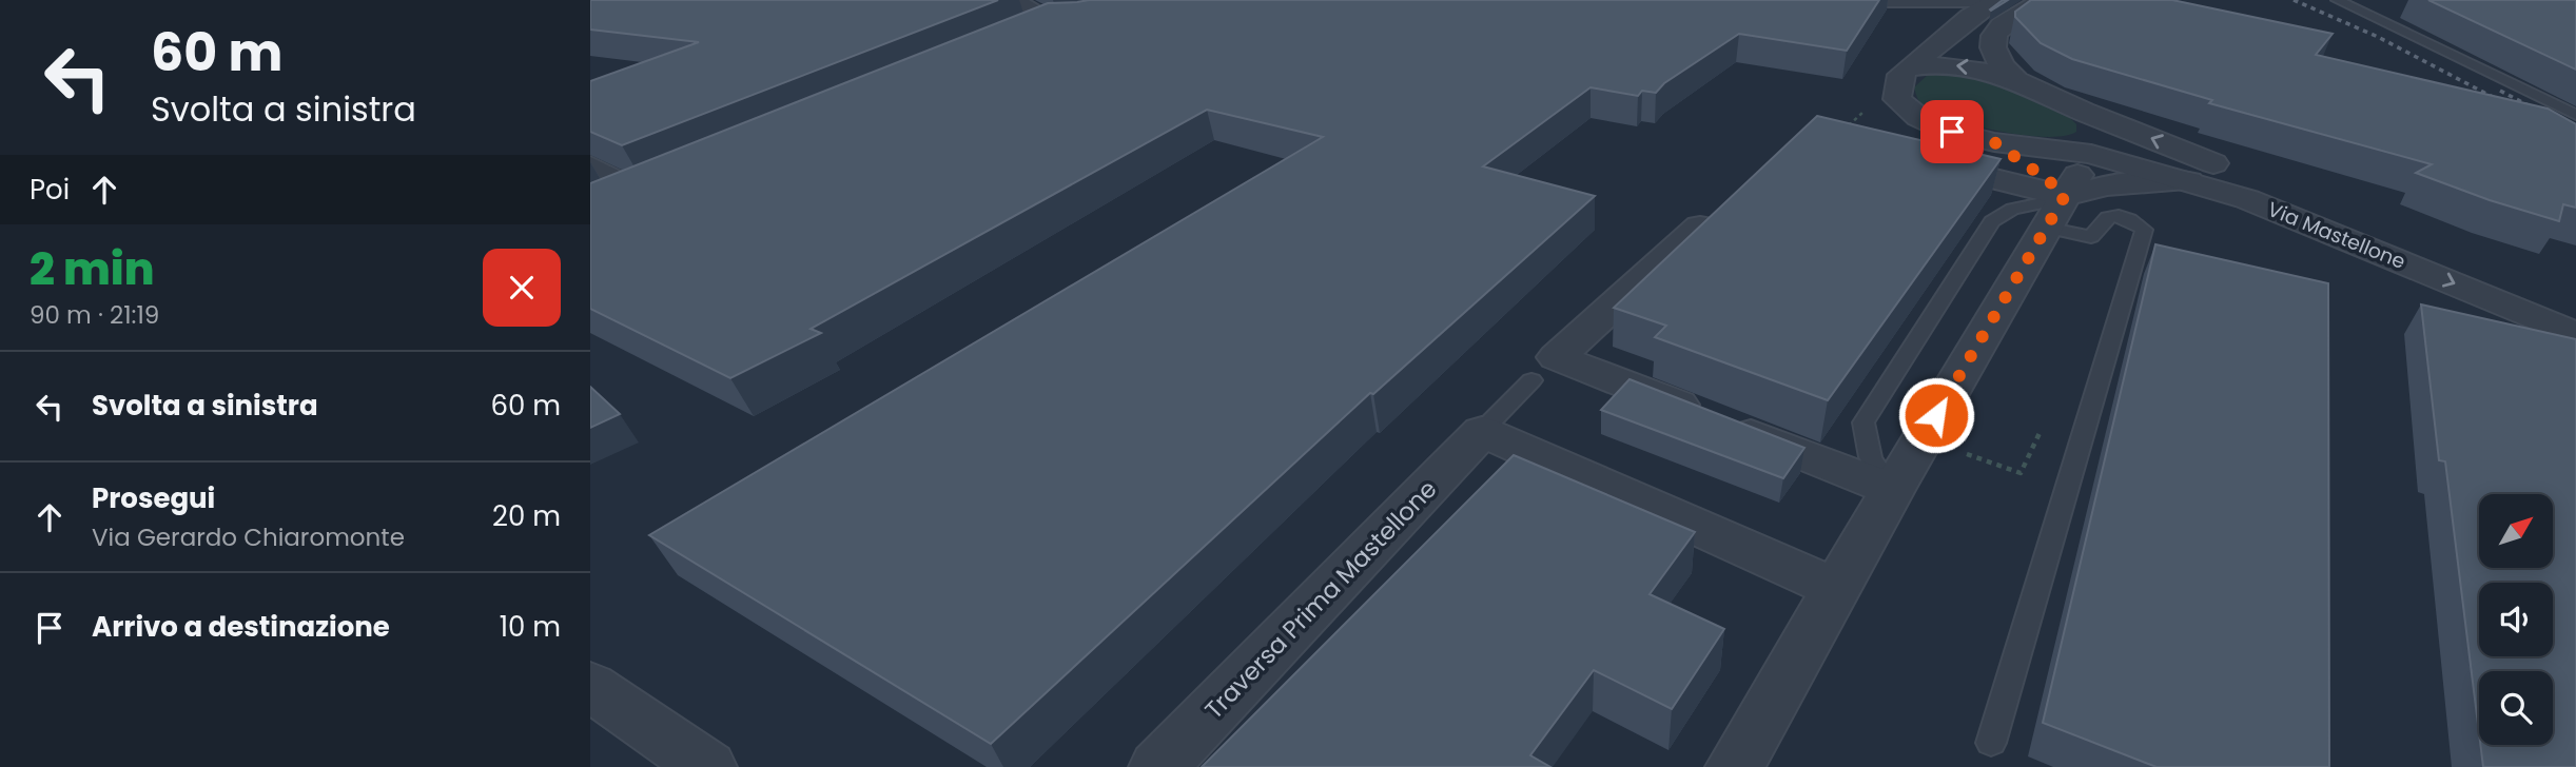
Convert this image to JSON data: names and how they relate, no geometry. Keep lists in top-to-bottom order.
{
  "streets": {
    "street": ["Via Mastellone", "Traversa Prima Mastellone"]
  },
  "north": "top right",
  "page": {
    "turn": ["60 m", "Svolta a sinistra"],
    "then": "Poi",
    "heading": ["2 min", "90 m · 21:19"],
    "list": [
      {
        "name": "Svolta a sinistra",
        "value": "60 m"
      },
      {
        "name": "Prosegui",
        "note": "Via Gerardo Chiaromonte",
        "value": "20 m"
      },
      {
        "name": "Arrivo a destinazione",
        "value": "10 m"
      }
    ]
  }
}
